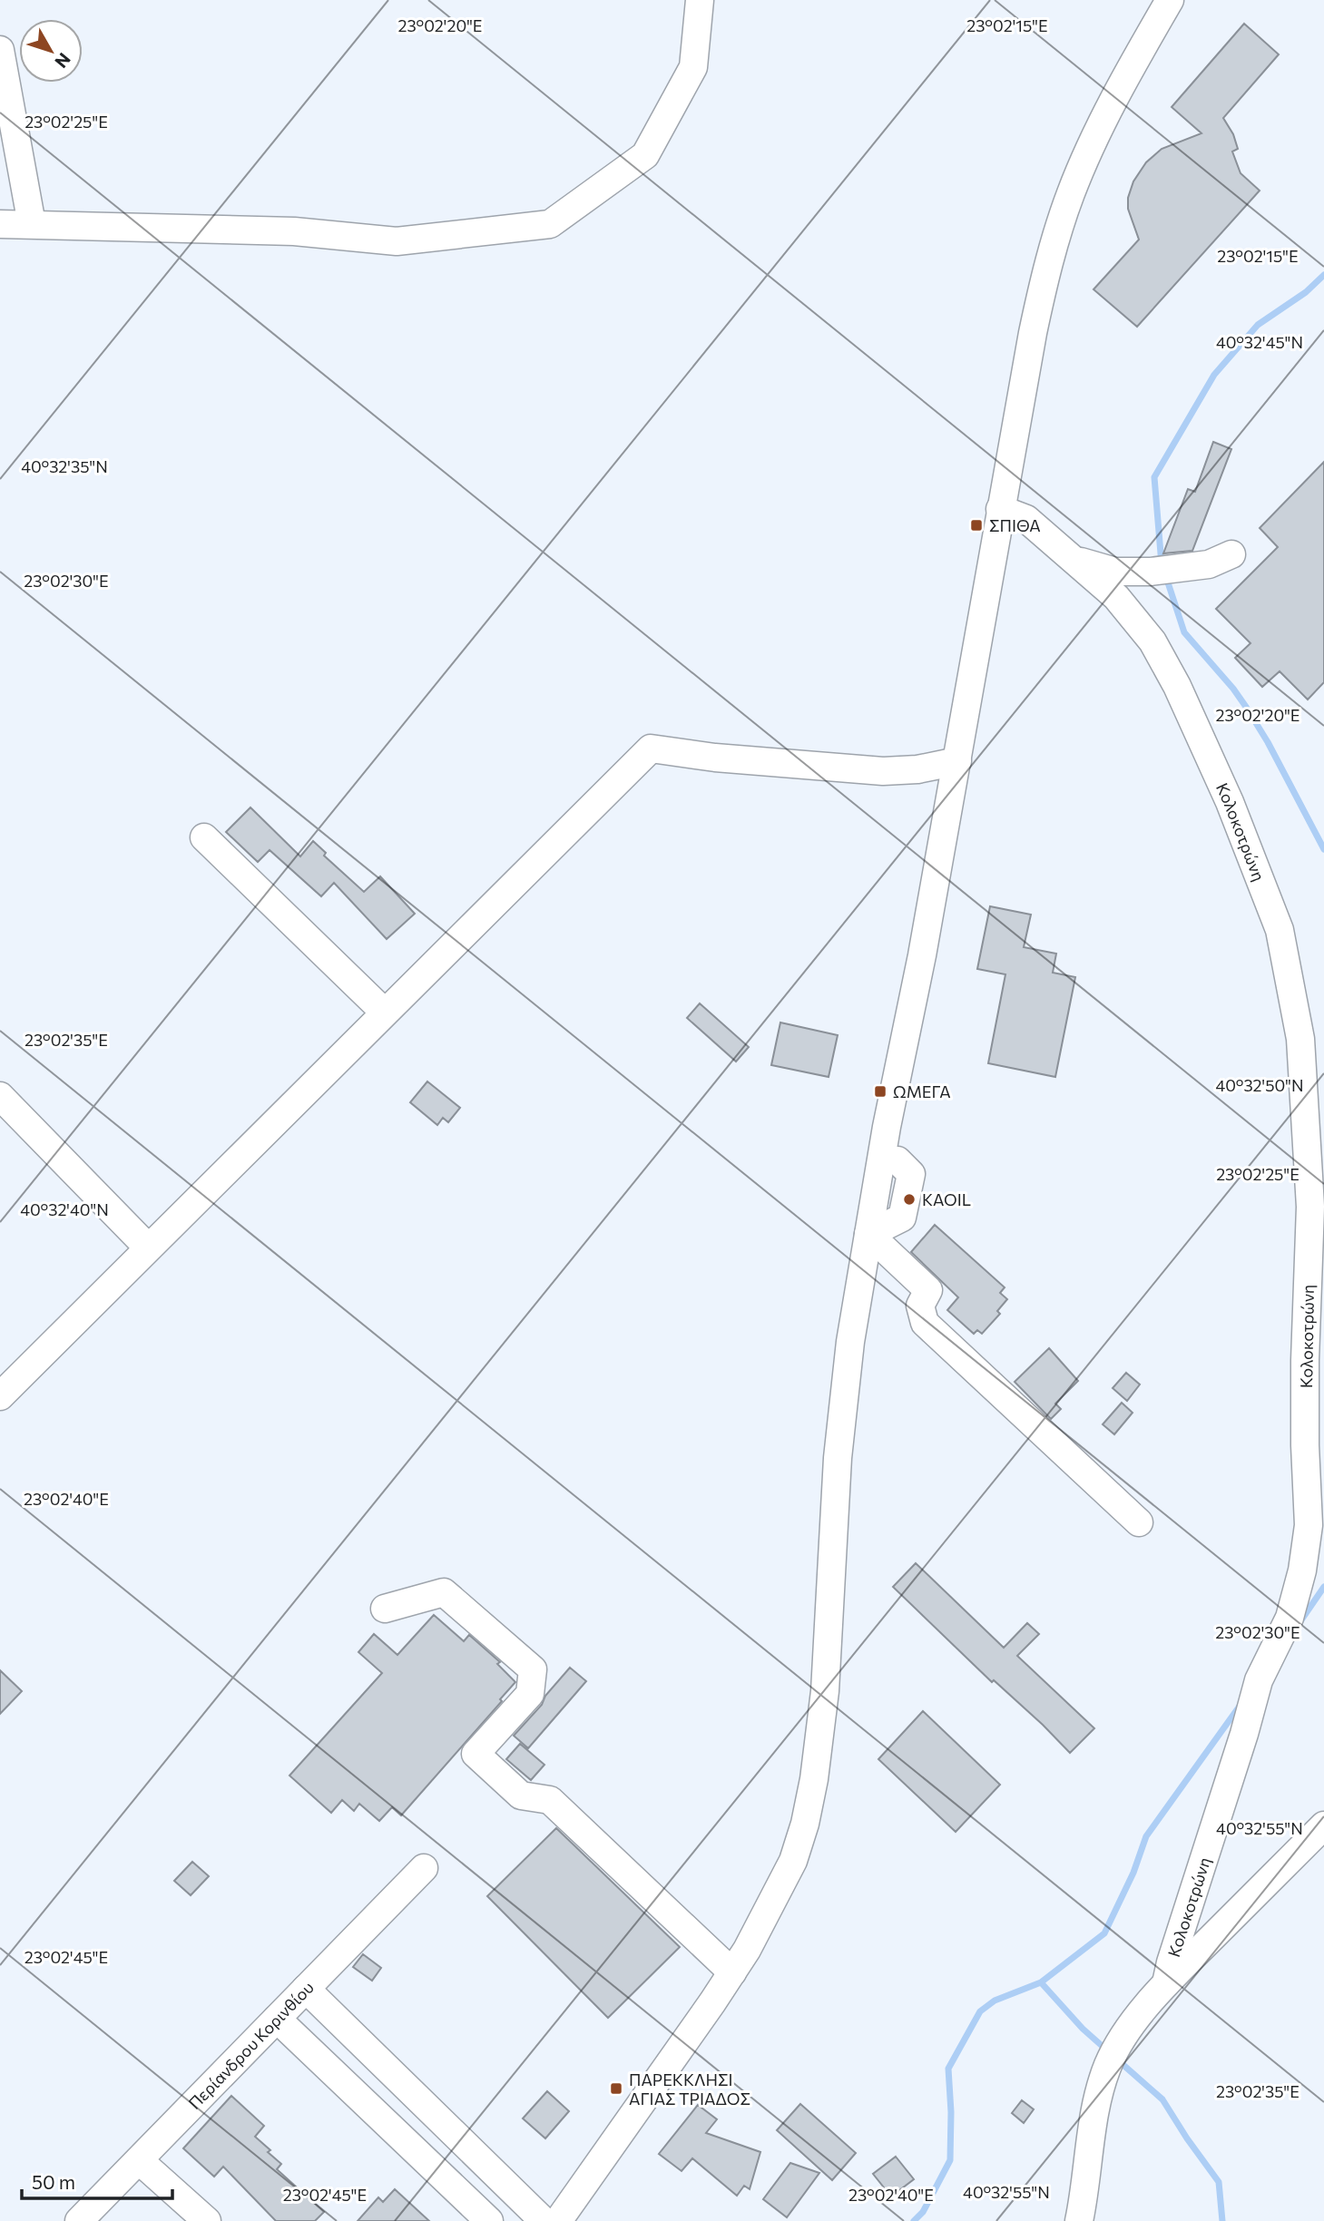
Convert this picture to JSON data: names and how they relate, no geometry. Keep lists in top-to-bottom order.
{
  "streets": {
    "street": ["Κολοκοτρώνη", "Περίανδρου Κορινθίου"]
  },
  "places": {
    "transit": ["ΣΠΙΘΑ", "ΩΜΕΓΑ", "ΠΑΡΕΚΚΛΗΣΙ ΑΓΙΑΣ ΤΡΙΑΔΟΣ"],
    "other": ["KAOIL"]
  },
  "scale_bar": "50 m",
  "north": "bottom right",
  "coordinates": [
    "23°02'20\"E",
    "23°02'15\"E",
    "23°02'25\"E",
    "40°32'45\"N",
    "40°32'35\"N",
    "23°02'30\"E",
    "23°02'35\"E",
    "40°32'50\"N",
    "40°32'40\"N",
    "23°02'40\"E",
    "40°32'55\"N",
    "23°02'45\"E"
  ]
}
